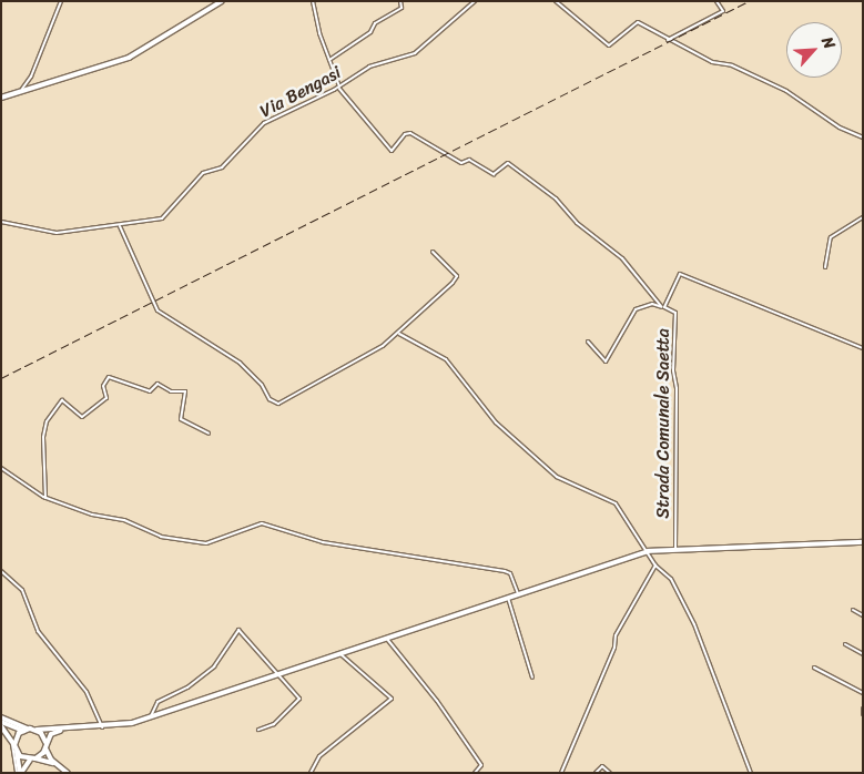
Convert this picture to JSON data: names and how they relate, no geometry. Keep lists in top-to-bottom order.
{
  "streets": {
    "street": ["Via Bengasi", "Strada Comunale Saetta"]
  },
  "north": "top right"
}
